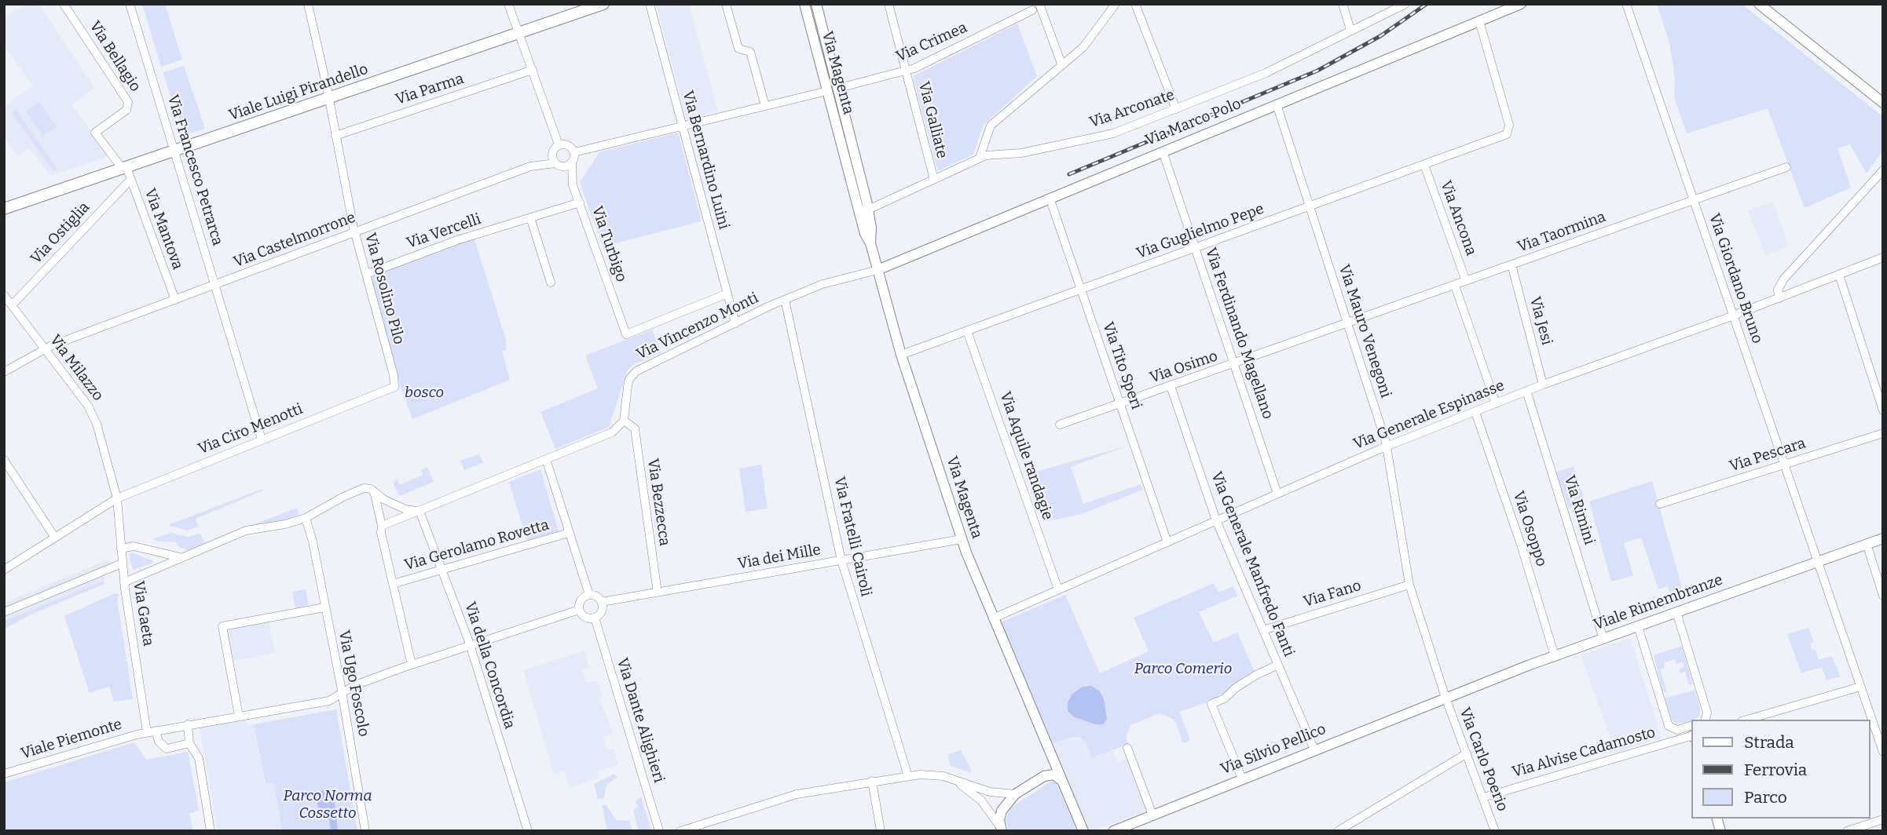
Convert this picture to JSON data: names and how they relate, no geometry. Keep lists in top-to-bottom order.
{
  "streets": {
    "main road": ["Viale Luigi Pirandello"],
    "street": [
      "Via Crimea",
      "Via Bellagio",
      "Via Magenta",
      "Via Parma",
      "Via Arconate",
      "Via Galliate",
      "Via Marco Polo",
      "Via Bernardino Luini",
      "Via Francesco Petrarca",
      "Via Ancona",
      "Via Mantova",
      "Via Vercelli",
      "Via Guglielmo Pepe",
      "Via Taormina",
      "Via Ostiglia",
      "Via Castelmorrone",
      "Via Turbigo",
      "Via Giordano Bruno",
      "Via Rosolino Pilo",
      "Via Jesi",
      "Via Vincenzo Monti",
      "Via Mauro Venegoni",
      "Via Ferdinando Magellano",
      "Via Tito Speri",
      "Via Osimo",
      "Via Milazzo",
      "Via Generale Espinasse",
      "Via Ciro Menotti",
      "Via Pescara",
      "Via Aquile randagie",
      "Via Bezzecca",
      "Via Rimini",
      "Via Osoppo",
      "Via Fratelli Cairoli",
      "Via Gerolamo Rovetta",
      "Via dei Mille",
      "Via Generale Manfredo Fanti",
      "Via Fano",
      "Viale Rimembranze",
      "Via Gaeta",
      "Via della Concordia",
      "Via Ugo Foscolo",
      "Via Dante Alighieri",
      "Viale Piemonte",
      "Via Silvio Pellico",
      "Via Alvise Cadamosto",
      "Via Carlo Poerio"
    ]
  },
  "crossings": [
    ["Via Crimea", "Via Magenta"],
    ["Via Crimea", "Via Galliate"],
    ["Via Bellagio", "Viale Luigi Pirandello"],
    ["Via Bellagio", "Via Mantova"],
    ["Via Magenta", "Via Arconate"],
    ["Via Magenta", "Via Marco Polo"],
    ["Via Magenta", "Via Guglielmo Pepe"],
    ["Via Magenta", "Via Vincenzo Monti"],
    ["Via Magenta", "Via Generale Espinasse"],
    ["Via Magenta", "Via dei Mille"],
    ["Via Parma", "Via Rosolino Pilo"],
    ["Viale Luigi Pirandello", "Via Francesco Petrarca"],
    ["Viale Luigi Pirandello", "Via Mantova"],
    ["Viale Luigi Pirandello", "Via Rosolino Pilo"],
    ["Via Arconate", "Via Galliate"],
    ["Via Marco Polo", "Via Guglielmo Pepe"],
    ["Via Marco Polo", "Via Vincenzo Monti"],
    ["Via Marco Polo", "Via Mauro Venegoni"],
    ["Via Marco Polo", "Via Ferdinando Magellano"],
    ["Via Marco Polo", "Via Tito Speri"],
    ["Via Bernardino Luini", "Via Turbigo"],
    ["Via Bernardino Luini", "Via Vincenzo Monti"],
    ["Via Francesco Petrarca", "Via Castelmorrone"],
    ["Via Francesco Petrarca", "Via Ciro Menotti"],
    ["Via Ancona", "Via Guglielmo Pepe"],
    ["Via Ancona", "Via Taormina"],
    ["Via Mantova", "Via Ostiglia"],
    ["Via Mantova", "Via Castelmorrone"],
    ["Via Vercelli", "Via Turbigo"],
    ["Via Vercelli", "Via Rosolino Pilo"],
    ["Via Guglielmo Pepe", "Via Mauro Venegoni"],
    ["Via Guglielmo Pepe", "Via Ferdinando Magellano"],
    ["Via Guglielmo Pepe", "Via Tito Speri"],
    ["Via Guglielmo Pepe", "Via Aquile randagie"],
    ["Via Taormina", "Via Giordano Bruno"],
    ["Via Taormina", "Via Jesi"],
    ["Via Taormina", "Via Mauro Venegoni"],
    ["Via Taormina", "Via Osimo"],
    ["Via Ostiglia", "Via Milazzo"],
    ["Via Castelmorrone", "Via Turbigo"],
    ["Via Castelmorrone", "Via Rosolino Pilo"],
    ["Via Castelmorrone", "Via Milazzo"],
    ["Via Giordano Bruno", "Via Generale Espinasse"],
    ["Via Giordano Bruno", "Via Pescara"],
    ["Via Giordano Bruno", "Viale Rimembranze"],
    ["Via Rosolino Pilo", "Via Ciro Menotti"],
    ["Via Jesi", "Via Generale Espinasse"],
    ["Via Vincenzo Monti", "Via Bezzecca"],
    ["Via Vincenzo Monti", "Via Fratelli Cairoli"],
    ["Via Mauro Venegoni", "Via Osimo"],
    ["Via Mauro Venegoni", "Via Generale Espinasse"],
    ["Via Mauro Venegoni", "Via Fano"],
    ["Via Mauro Venegoni", "Viale Rimembranze"],
    ["Via Mauro Venegoni", "Via Silvio Pellico"],
    ["Via Mauro Venegoni", "Via Carlo Poerio"],
    ["Via Ferdinando Magellano", "Via Osimo"],
    ["Via Ferdinando Magellano", "Via Generale Espinasse"],
    ["Via Tito Speri", "Via Osimo"],
    ["Via Tito Speri", "Via Generale Espinasse"],
    ["Via Osimo", "Via Generale Manfredo Fanti"],
    ["Via Milazzo", "Via Ciro Menotti"],
    ["Via Milazzo", "Via Gaeta"],
    ["Via Generale Espinasse", "Via Aquile randagie"],
    ["Via Generale Espinasse", "Via Rimini"],
    ["Via Generale Espinasse", "Via Osoppo"],
    ["Via Generale Espinasse", "Via Generale Manfredo Fanti"],
    ["Via Ciro Menotti", "Via Gaeta"],
    ["Via Bezzecca", "Via dei Mille"],
    ["Via Rimini", "Viale Rimembranze"],
    ["Via Osoppo", "Viale Rimembranze"],
    ["Via Fratelli Cairoli", "Via dei Mille"],
    ["Via Gerolamo Rovetta", "Via della Concordia"],
    ["Via dei Mille", "Via Dante Alighieri"],
    ["Via dei Mille", "Viale Piemonte"],
    ["Via Generale Manfredo Fanti", "Via Fano"],
    ["Via Generale Manfredo Fanti", "Via Silvio Pellico"],
    ["Viale Rimembranze", "Via Silvio Pellico"],
    ["Viale Rimembranze", "Via Carlo Poerio"],
    ["Via Gaeta", "Viale Piemonte"],
    ["Via della Concordia", "Viale Piemonte"],
    ["Via Ugo Foscolo", "Viale Piemonte"],
    ["Via Dante Alighieri", "Viale Piemonte"],
    ["Via Silvio Pellico", "Via Carlo Poerio"],
    ["Via Alvise Cadamosto", "Via Carlo Poerio"]
  ],
  "parks": ["bosco", "Parco Comerio", "Parco Norma Cossetto"],
  "legend": ["Strada", "Ferrovia", "Parco"]
}
